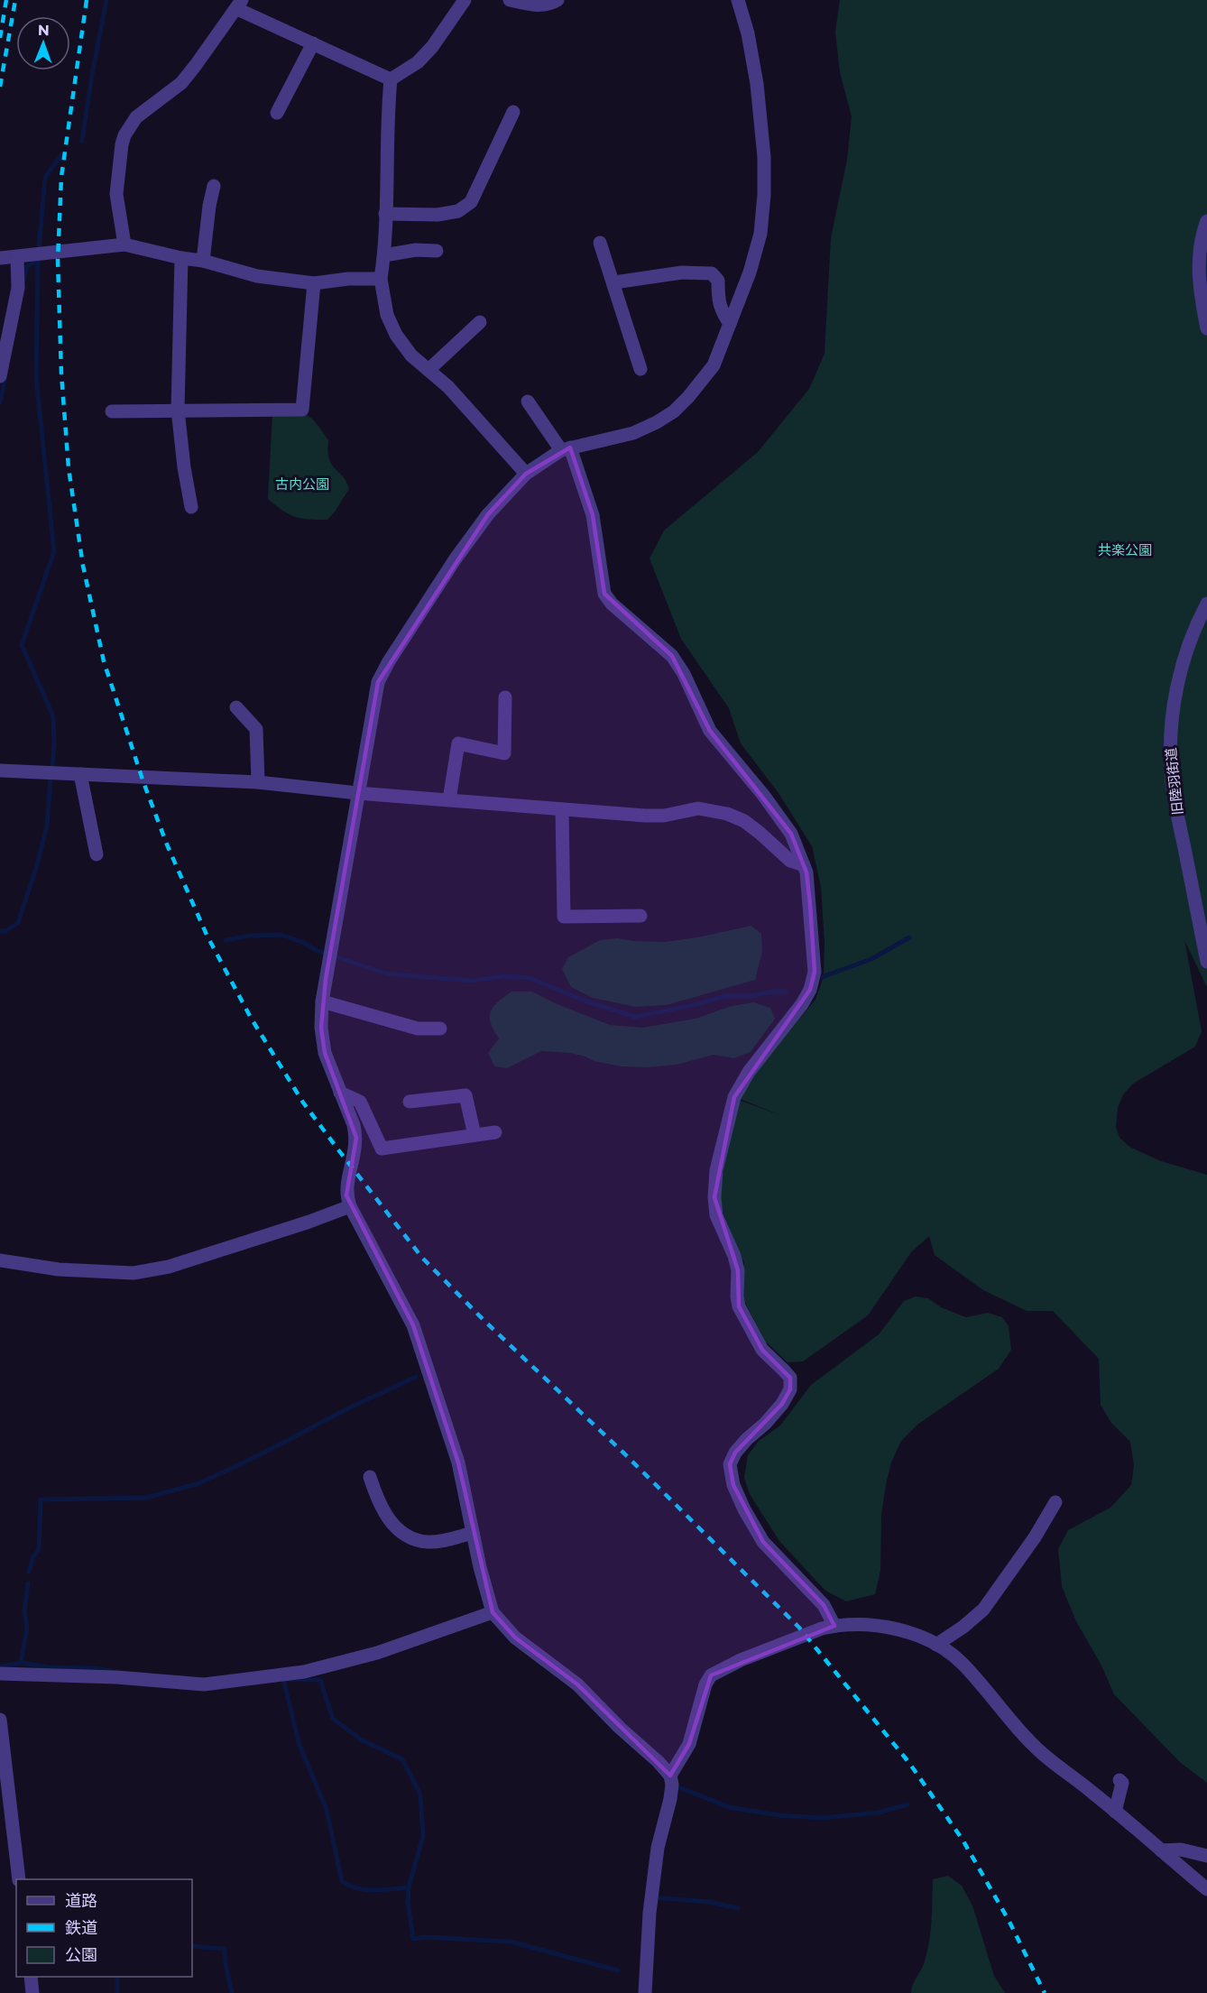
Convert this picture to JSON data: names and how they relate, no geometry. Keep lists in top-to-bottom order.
{
  "streets": {
    "street": ["旧陸羽街道"]
  },
  "parks": ["古内公園", "共楽公園"],
  "legend": ["道路", "鉄道", "公園"],
  "north": "top"
}
